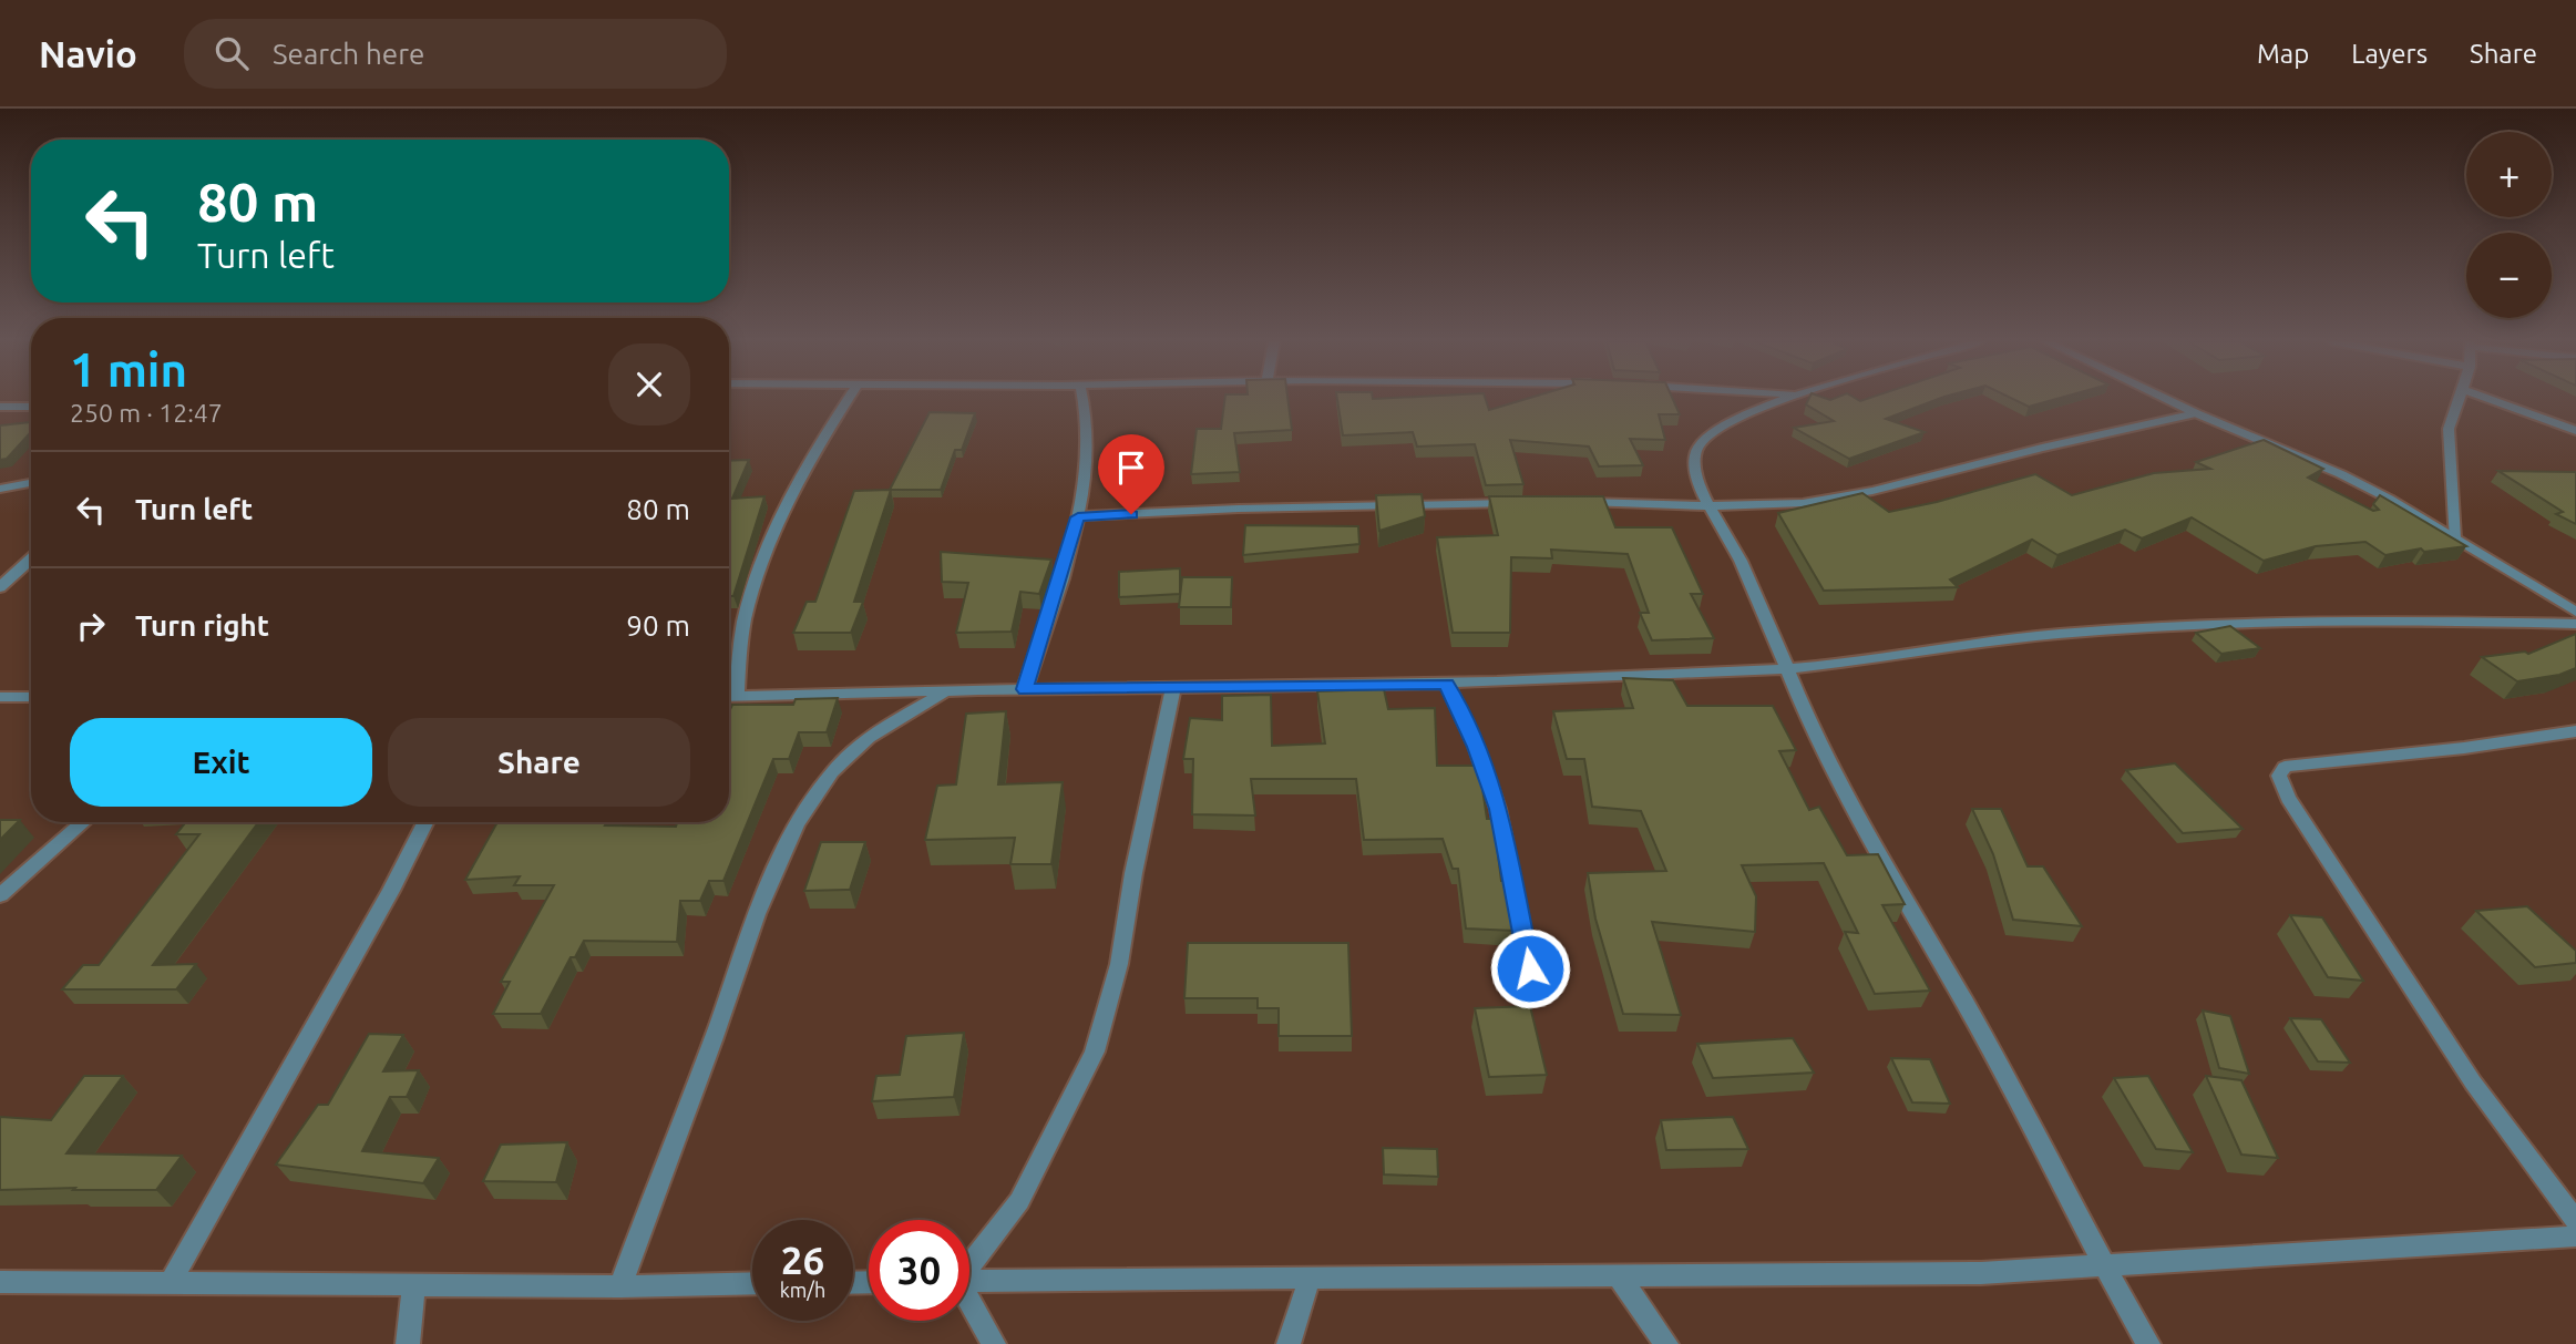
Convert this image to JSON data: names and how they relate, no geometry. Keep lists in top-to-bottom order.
{
  "page": {
    "header": "Navio",
    "search": "Search here",
    "nav": ["Map", "Layers", "Share"],
    "map_buttons": ["+", "−"],
    "turn": ["80 m", "Turn left"],
    "heading": ["1 min", "250 m · 12:47"],
    "list": [
      {
        "name": "Turn left",
        "value": "80 m"
      },
      {
        "name": "Turn right",
        "value": "90 m"
      }
    ],
    "buttons": ["Exit", "Share"],
    "speed": "26 km/h",
    "limit": "30"
  }
}
